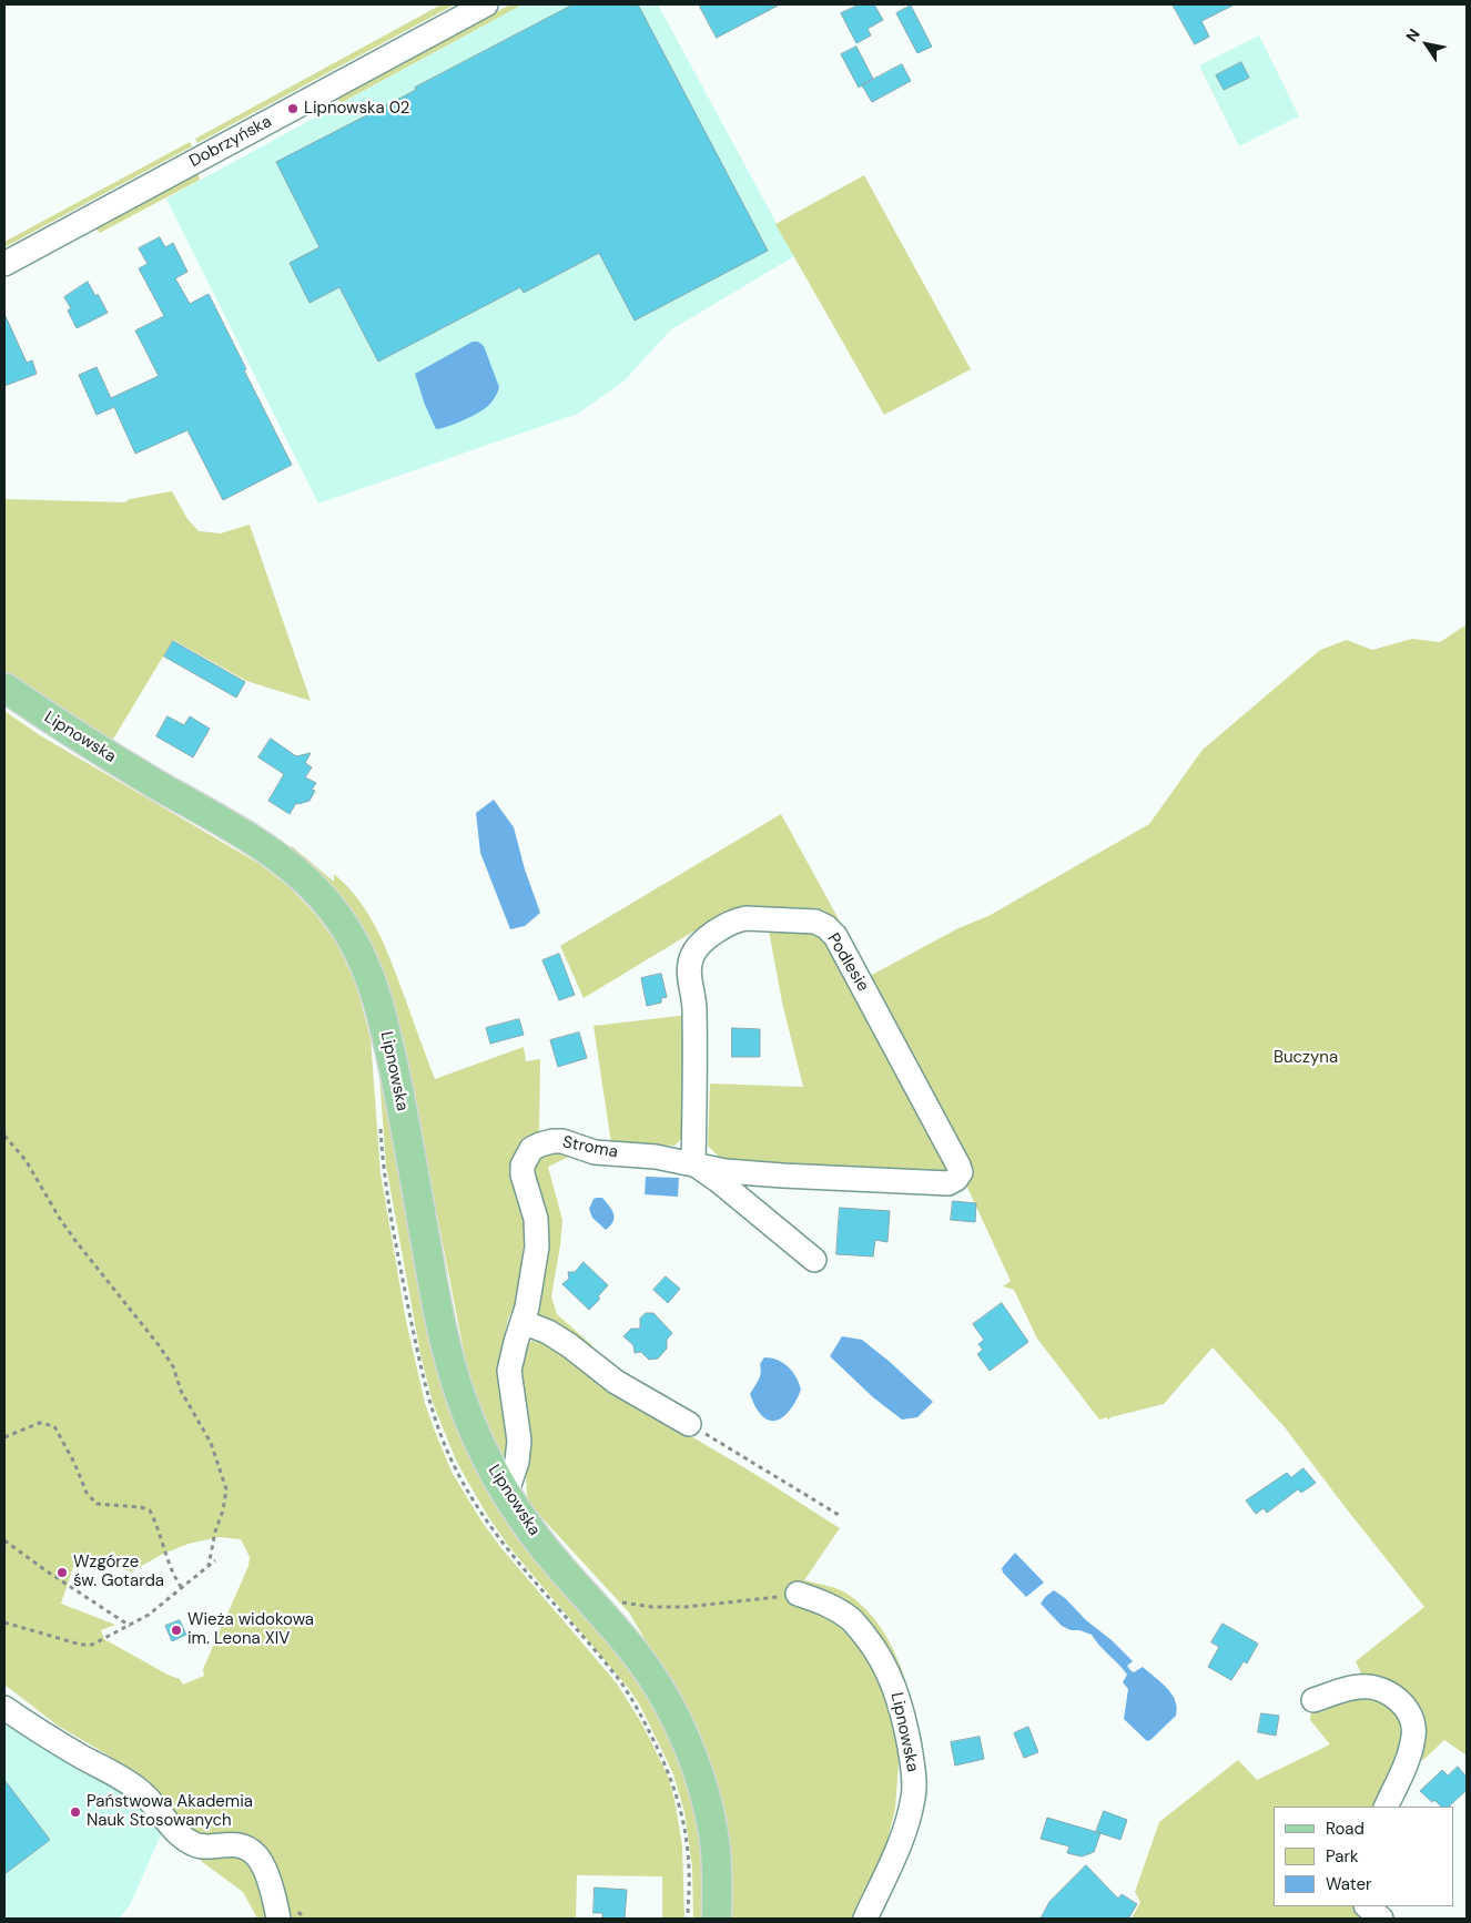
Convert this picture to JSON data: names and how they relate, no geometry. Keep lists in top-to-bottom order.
{
  "streets": {
    "main road": ["Lipnowska"],
    "street": ["Dobrzyńska", "Podlesie", "Stroma"]
  },
  "crossings": [
    ["Lipnowska", "Stroma"],
    ["Podlesie", "Stroma"]
  ],
  "parks": ["Buczyna"],
  "places": [
    "Lipnowska 02",
    "Wzgórze św. Gotarda",
    "Wieża widokowa im. Leona XIV",
    "Państwowa Akademia Nauk Stosowanych"
  ],
  "legend": ["Road", "Park", "Water"],
  "north": "top left"
}
